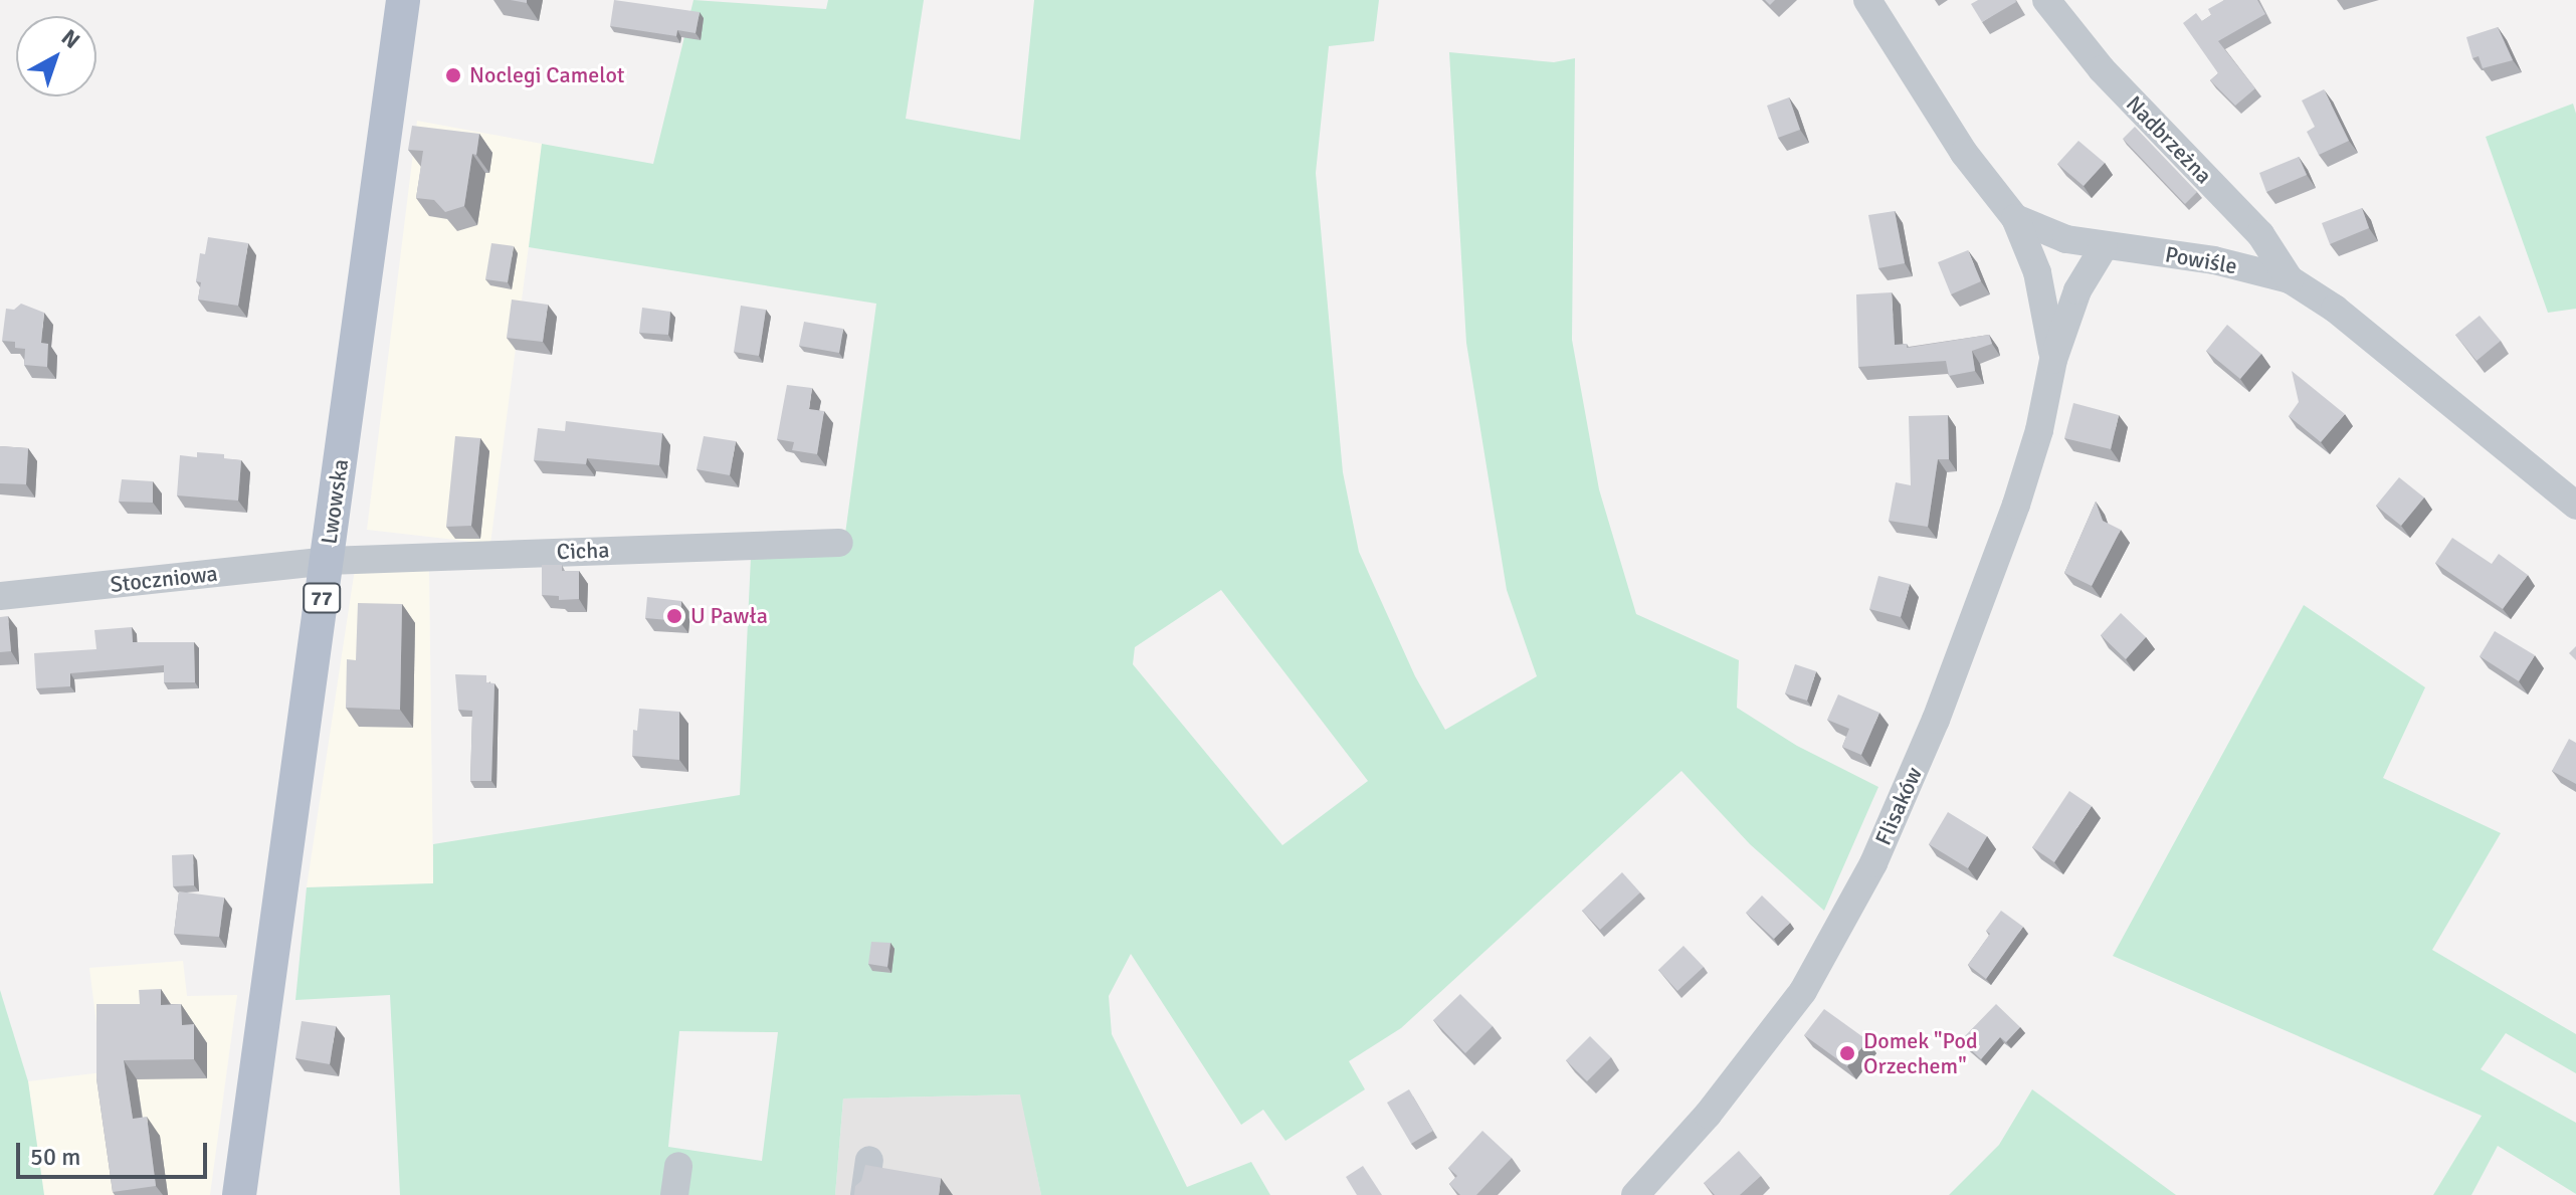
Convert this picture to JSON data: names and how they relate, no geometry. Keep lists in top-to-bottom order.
{
  "streets": {
    "main road": ["Lwowska", "77"],
    "street": [
      "Nadbrzeżna",
      "Powiśle",
      "Cicha",
      "Stoczniowa",
      "Flisaków"
    ]
  },
  "crossings": [
    ["Nadbrzeżna", "Powiśle"],
    ["Powiśle", "Flisaków"],
    ["Lwowska", "Cicha"],
    ["Lwowska", "Stoczniowa"],
    ["Cicha", "Stoczniowa"]
  ],
  "places": ["Noclegi Camelot", "U Pawła", "Domek \"Pod Orzechem\""],
  "scale_bar": "50 m",
  "north": "top right"
}
